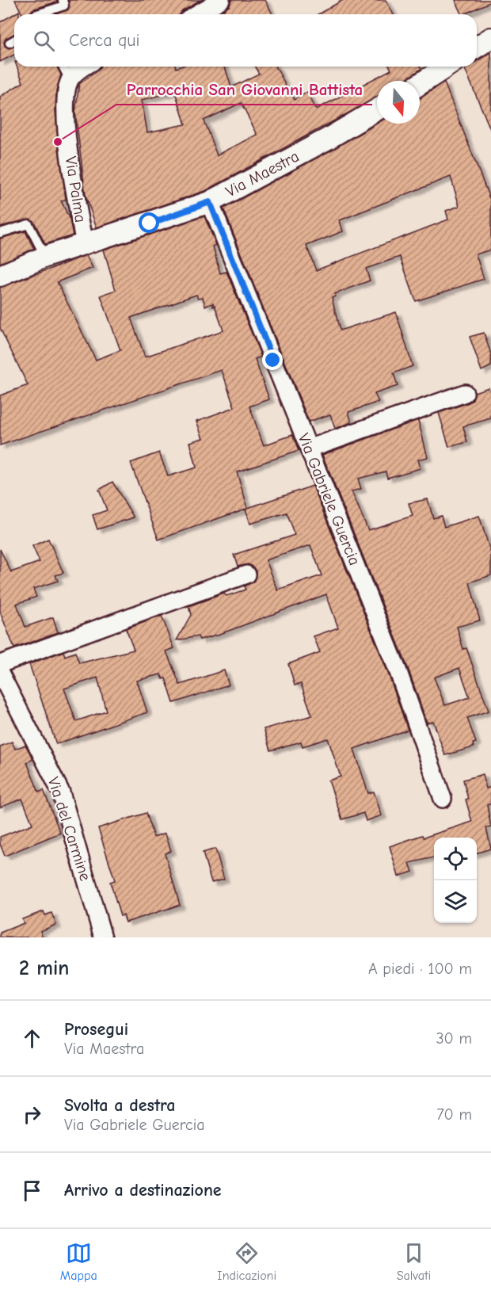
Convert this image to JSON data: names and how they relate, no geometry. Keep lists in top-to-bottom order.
{
  "streets": {
    "street": [
      "Via Maestra",
      "Via Palma",
      "Via Gabriele Guercia",
      "Via del Carmine"
    ]
  },
  "crossings": [
    ["Via Maestra", "Via Palma"],
    ["Via Maestra", "Via Gabriele Guercia"]
  ],
  "places": ["Parrocchia San Giovanni Battista"],
  "north": "bottom",
  "page": {
    "search": "Cerca qui",
    "heading": ["2 min", "A piedi · 100 m"],
    "list": [
      ["Prosegui", "Via Maestra", "30 m"],
      ["Svolta a destra", "Via Gabriele Guercia", "70 m"],
      "Arrivo a destinazione"
    ],
    "nav": ["Mappa", "Indicazioni", "Salvati"]
  }
}
